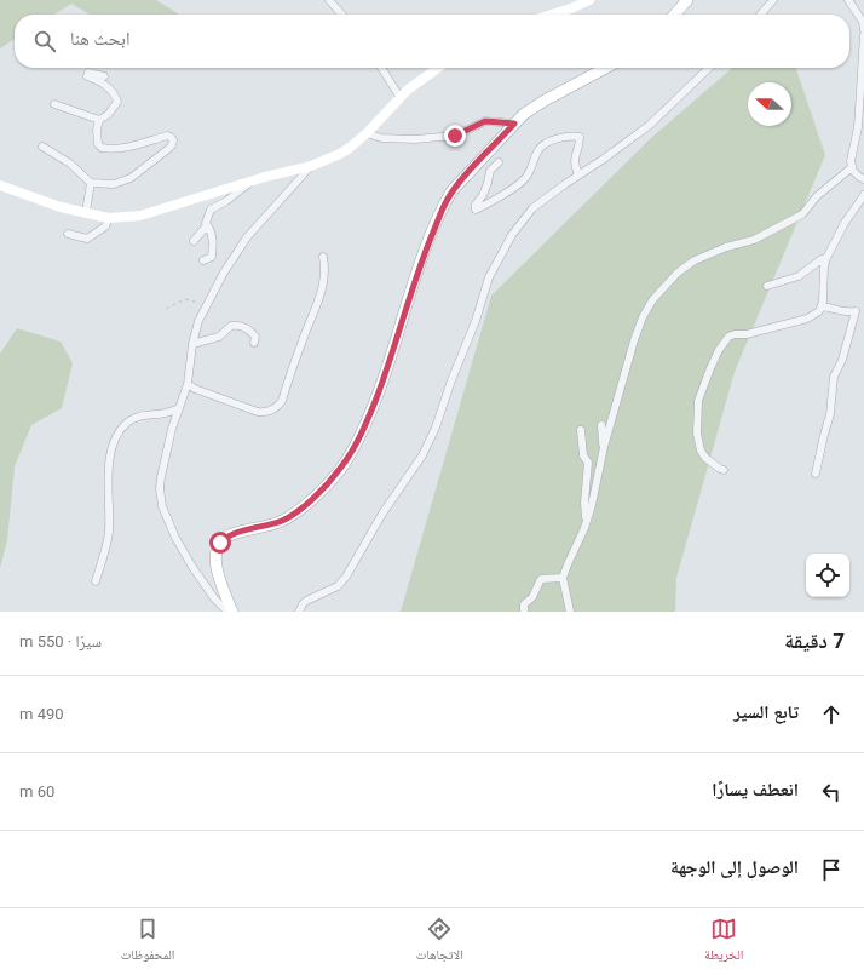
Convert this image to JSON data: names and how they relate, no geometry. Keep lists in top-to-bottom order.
{
  "north": "left",
  "page": {
    "search": "ابحث هنا",
    "heading": ["7 دقيقة", "سيرًا · 550 m"],
    "list": [
      ["تابع السير", "490 m"],
      ["انعطف يسارًا", "60 m"],
      "الوصول إلى الوجهة"
    ],
    "nav": ["الخريطة", "الاتجاهات", "المحفوظات"]
  }
}
